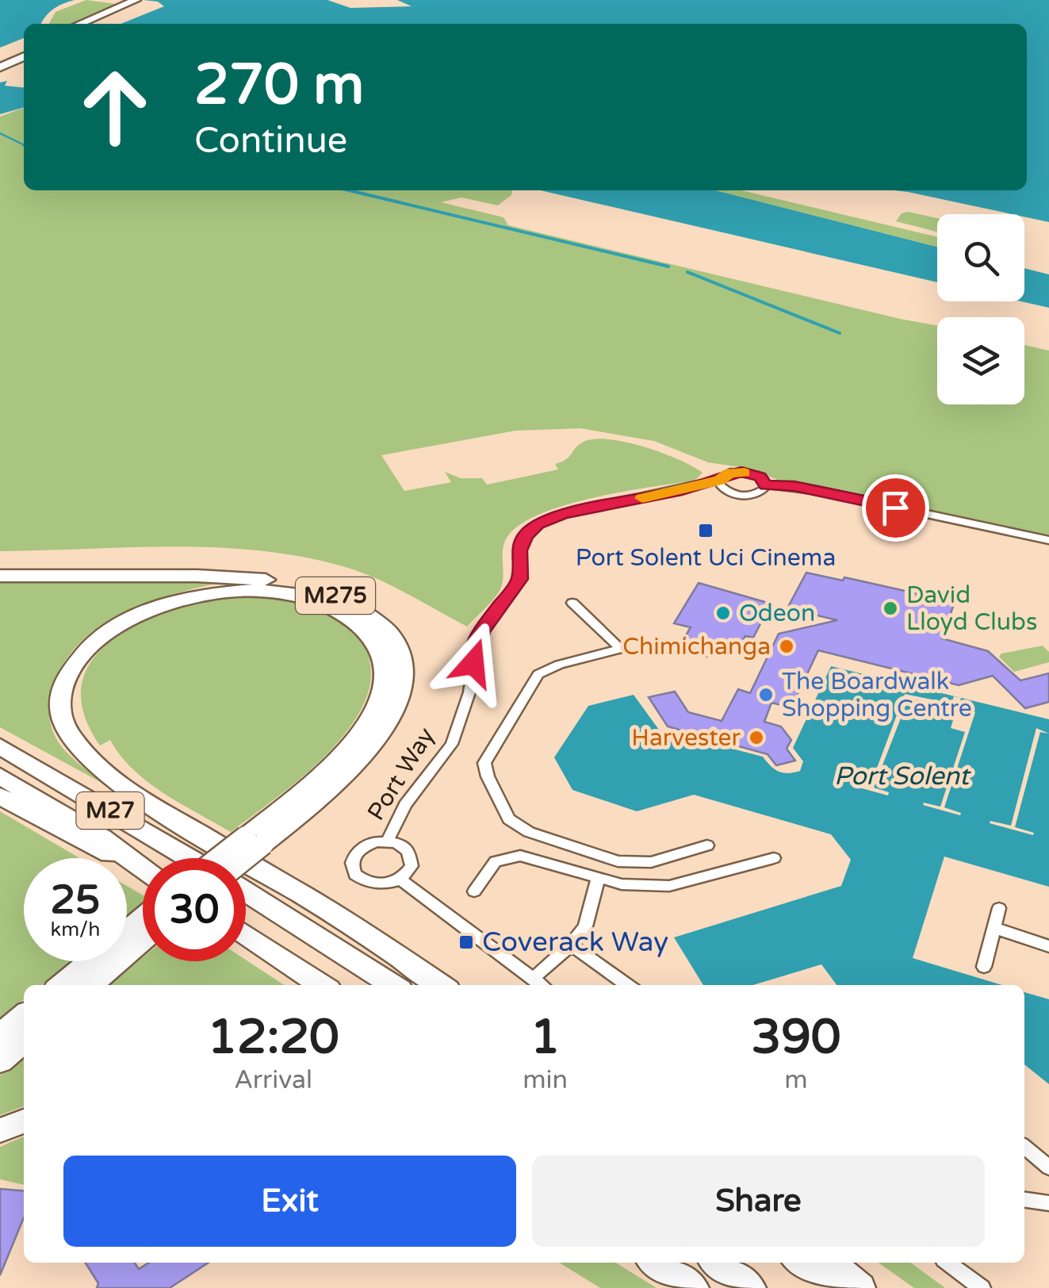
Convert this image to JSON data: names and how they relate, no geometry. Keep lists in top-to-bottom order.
{
  "streets": {
    "highway": ["M275", "M27"],
    "street": ["Port Way"]
  },
  "water": ["Port Solent"],
  "places": {
    "transit": ["Port Solent Uci Cinema", "Coverack Way"],
    "other": [
      "David Lloyd Clubs",
      "Odeon",
      "Chimichanga",
      "The Boardwalk Shopping Centre",
      "Harvester"
    ]
  },
  "page": {
    "turn": ["270 m", "Continue"],
    "speed": "25 km/h",
    "limit": "30",
    "eta": [
      "12:20",
      "Arrival",
      "1",
      "min",
      "390",
      "m"
    ],
    "buttons": ["Exit", "Share"]
  }
}
